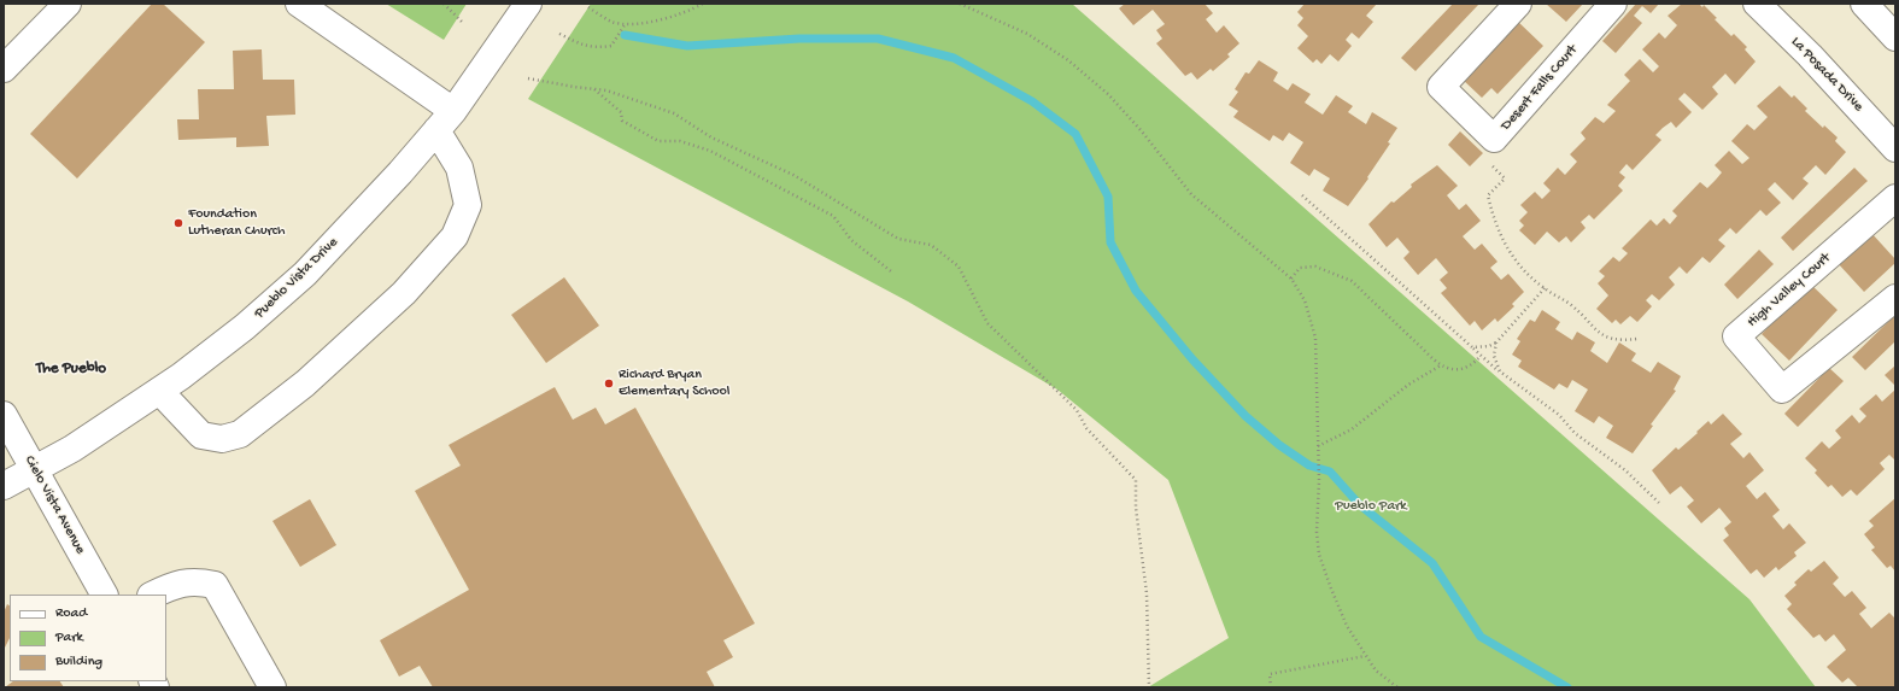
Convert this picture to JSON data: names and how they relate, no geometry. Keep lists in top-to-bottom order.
{
  "streets": {
    "street": [
      "La Posada Drive",
      "Desert Falls Court",
      "Pueblo Vista Drive",
      "High Valley Court",
      "Cielo Vista Avenue"
    ]
  },
  "crossings": [
    ["Pueblo Vista Drive", "Cielo Vista Avenue"]
  ],
  "districts": ["The Pueblo"],
  "parks": ["Pueblo Park"],
  "places": ["Foundation Lutheran Church", "Richard Bryan Elementary School"],
  "legend": ["Road", "Park", "Building"]
}
